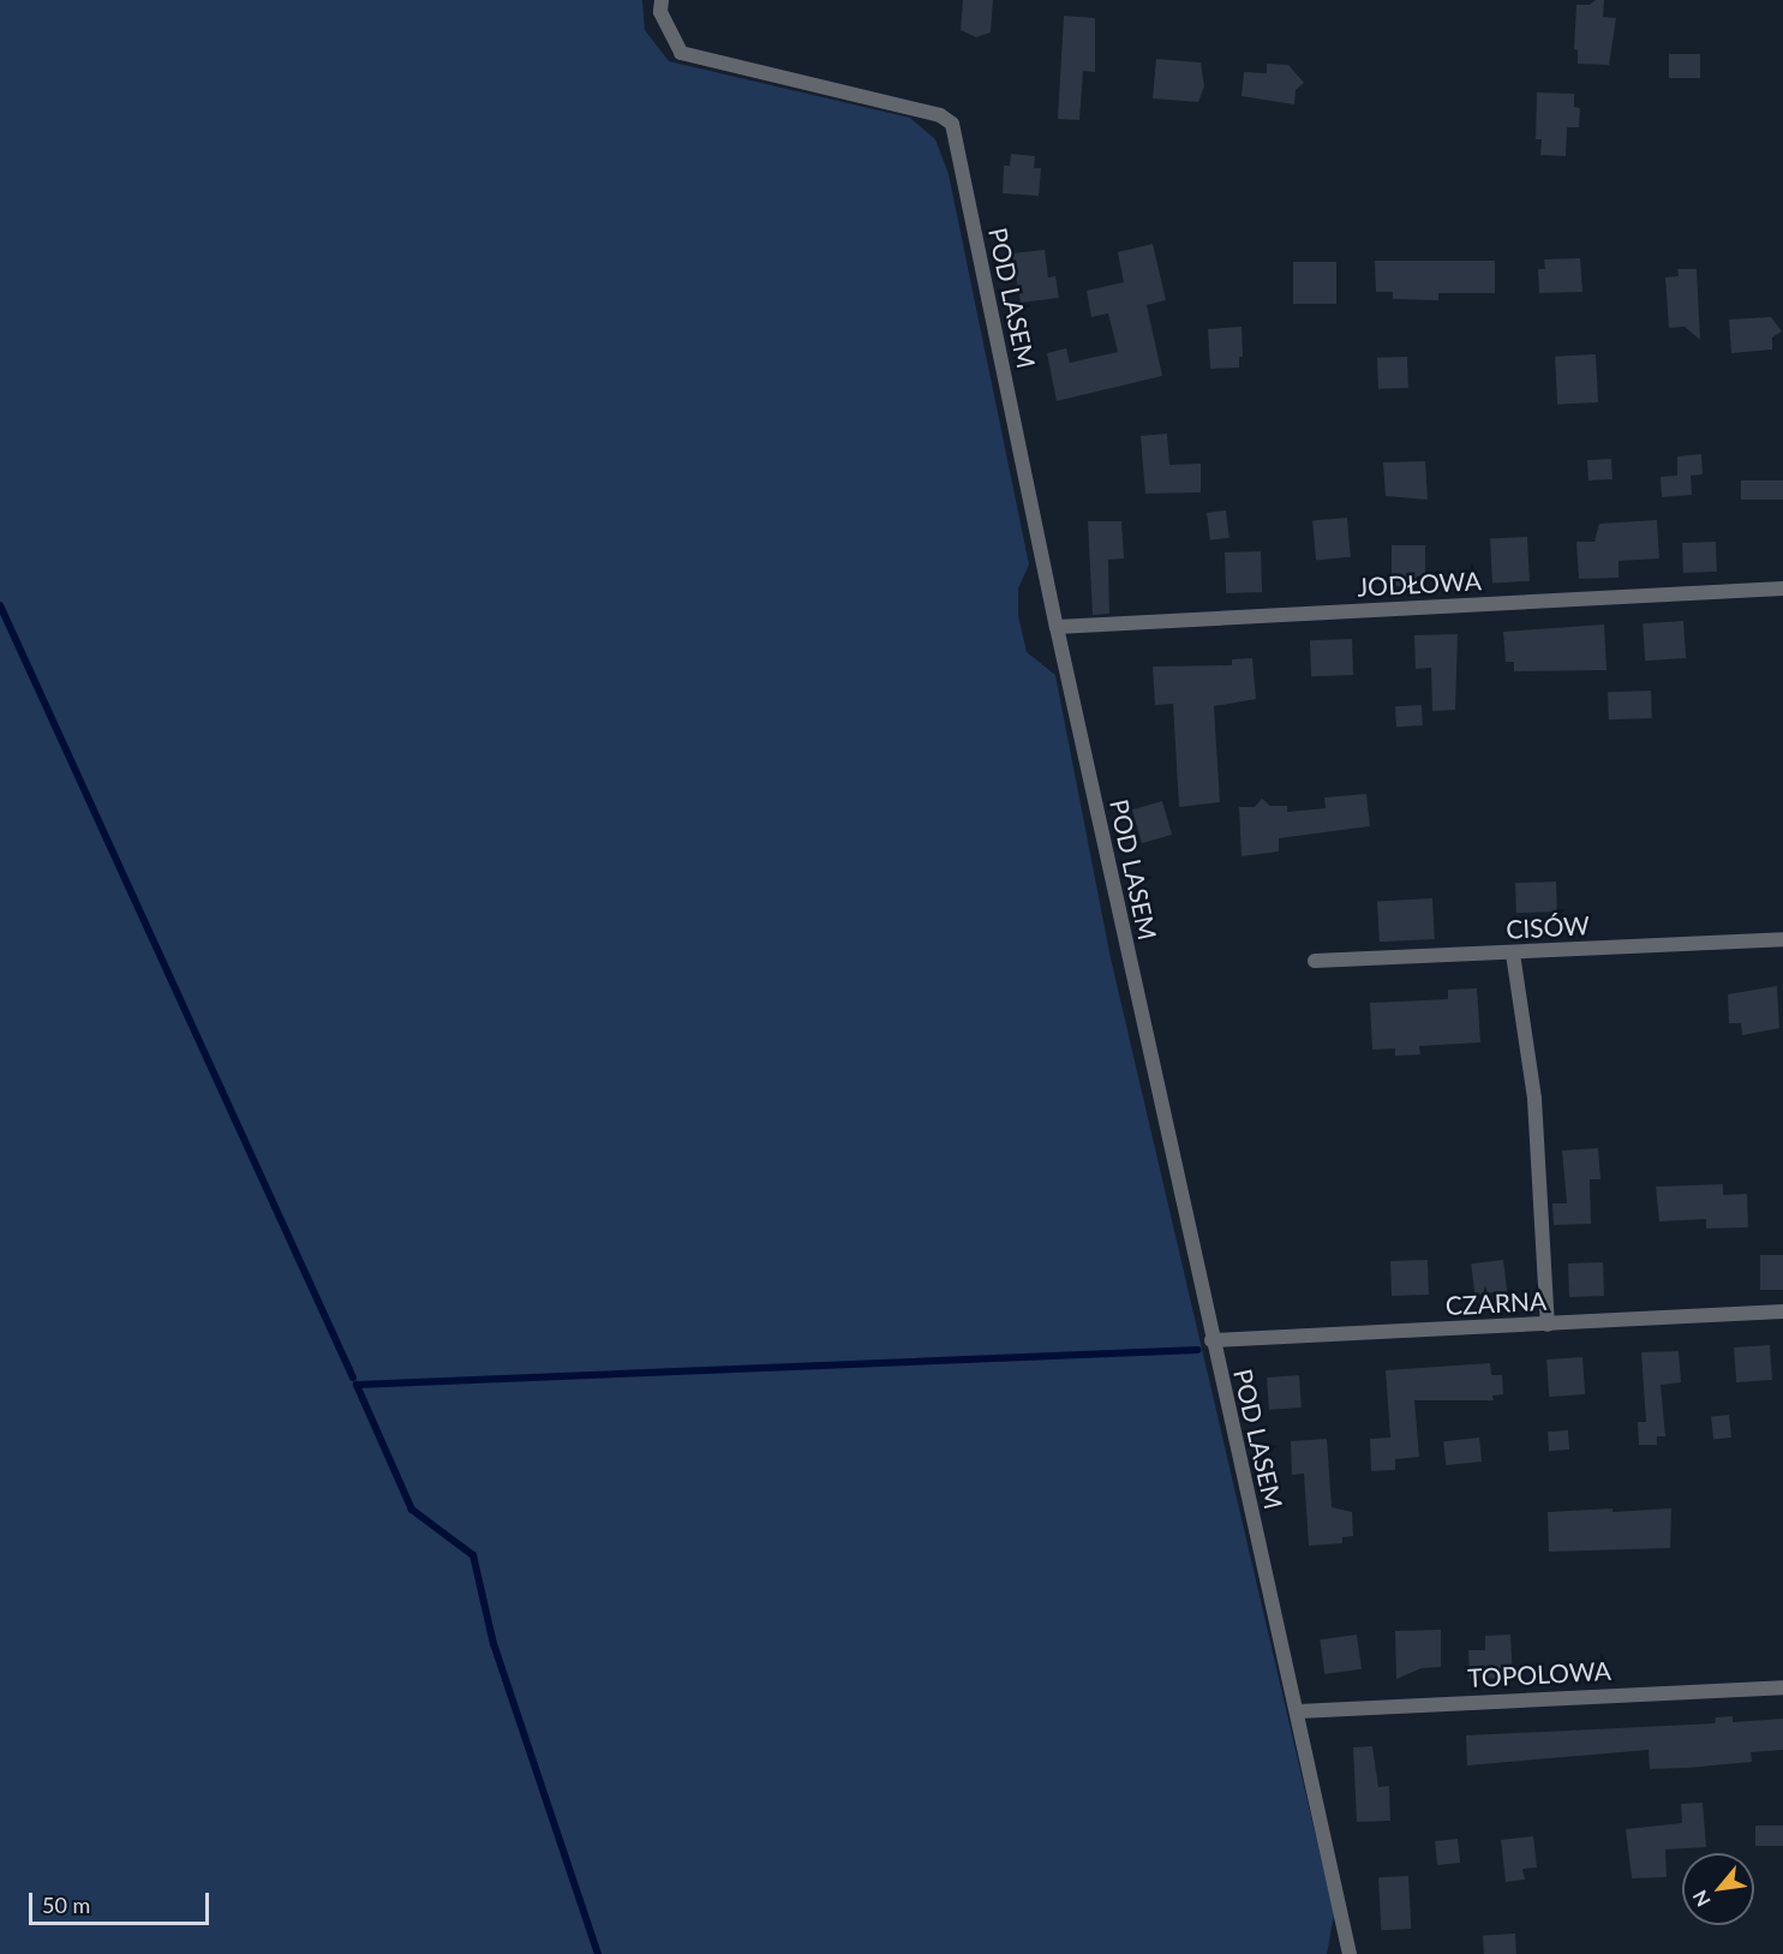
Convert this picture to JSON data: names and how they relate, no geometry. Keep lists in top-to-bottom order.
{
  "streets": {
    "street": [
      "POD LASEM",
      "JODŁOWA",
      "CISÓW",
      "CZARNA",
      "TOPOLOWA"
    ]
  },
  "crossings": [
    ["POD LASEM", "JODŁOWA"],
    ["POD LASEM", "CZARNA"],
    ["POD LASEM", "TOPOLOWA"]
  ],
  "scale_bar": "50 m",
  "north": "bottom left"
}
